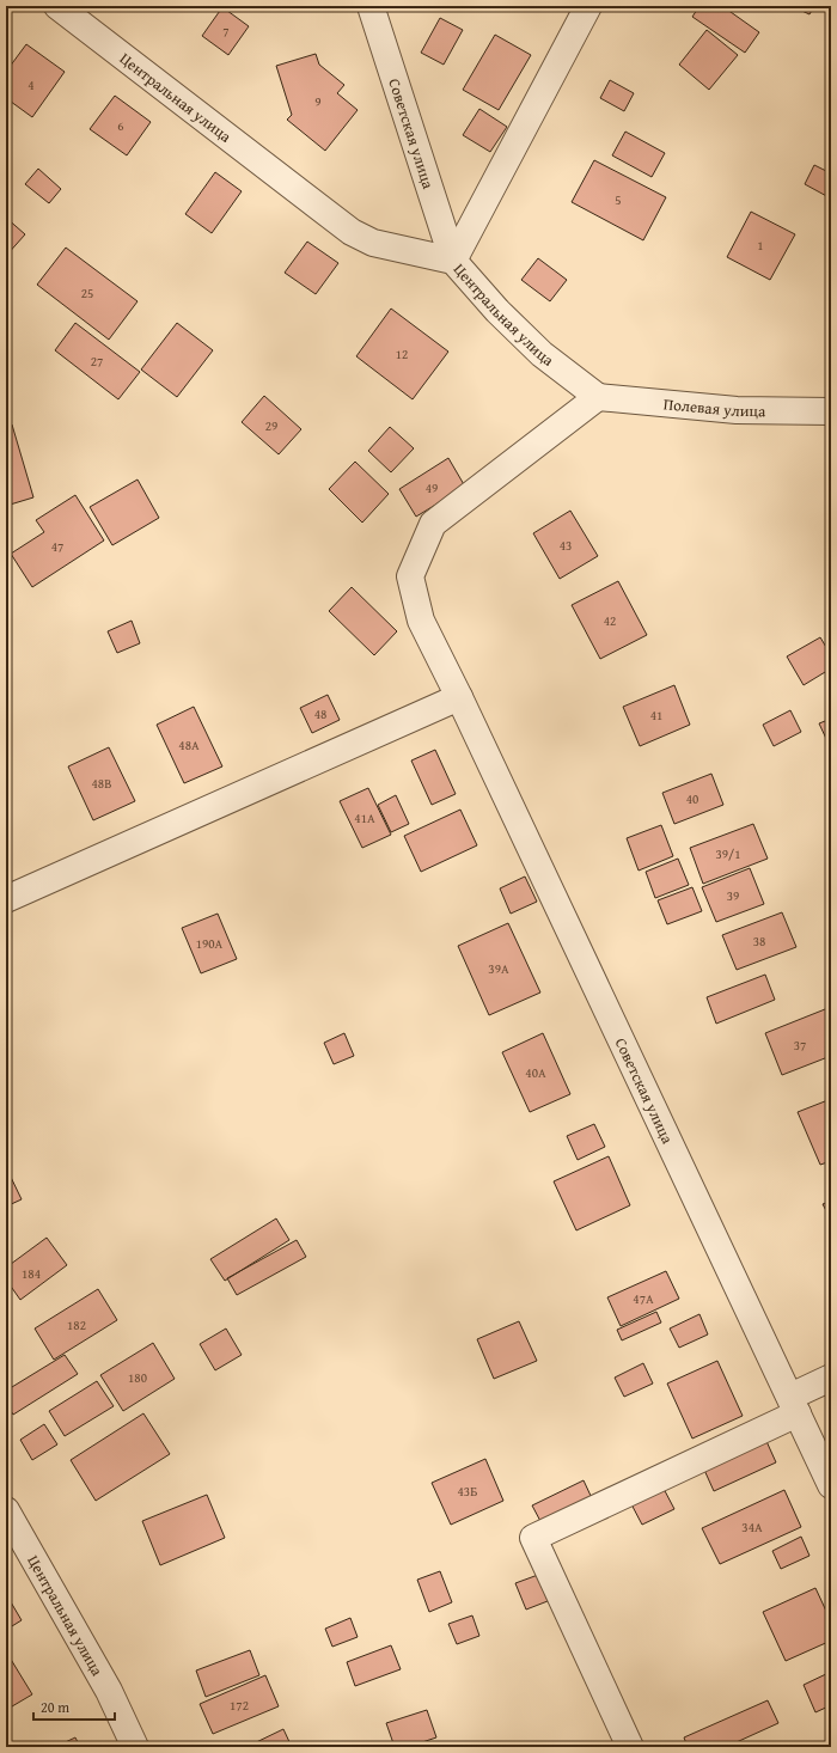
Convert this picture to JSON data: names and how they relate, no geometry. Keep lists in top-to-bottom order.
{
  "streets": {
    "street": ["Центральная улица", "Советская улица", "Полевая улица"]
  },
  "crossings": [
    ["Центральная улица", "Советская улица"],
    ["Центральная улица", "Полевая улица"]
  ],
  "house_numbers": [
    "7",
    "4",
    "9",
    "6",
    "5",
    "1",
    "25",
    "12",
    "27",
    "29",
    "49",
    "43",
    "47",
    "42",
    "48",
    "41",
    "48А",
    "48В",
    "40",
    "41А",
    "39/1",
    "39",
    "38",
    "190А",
    "39А",
    "37",
    "40А",
    "184",
    "47А",
    "182",
    "180",
    "43Б",
    "34А",
    "172"
  ],
  "scale_bar": "20 m"
}
